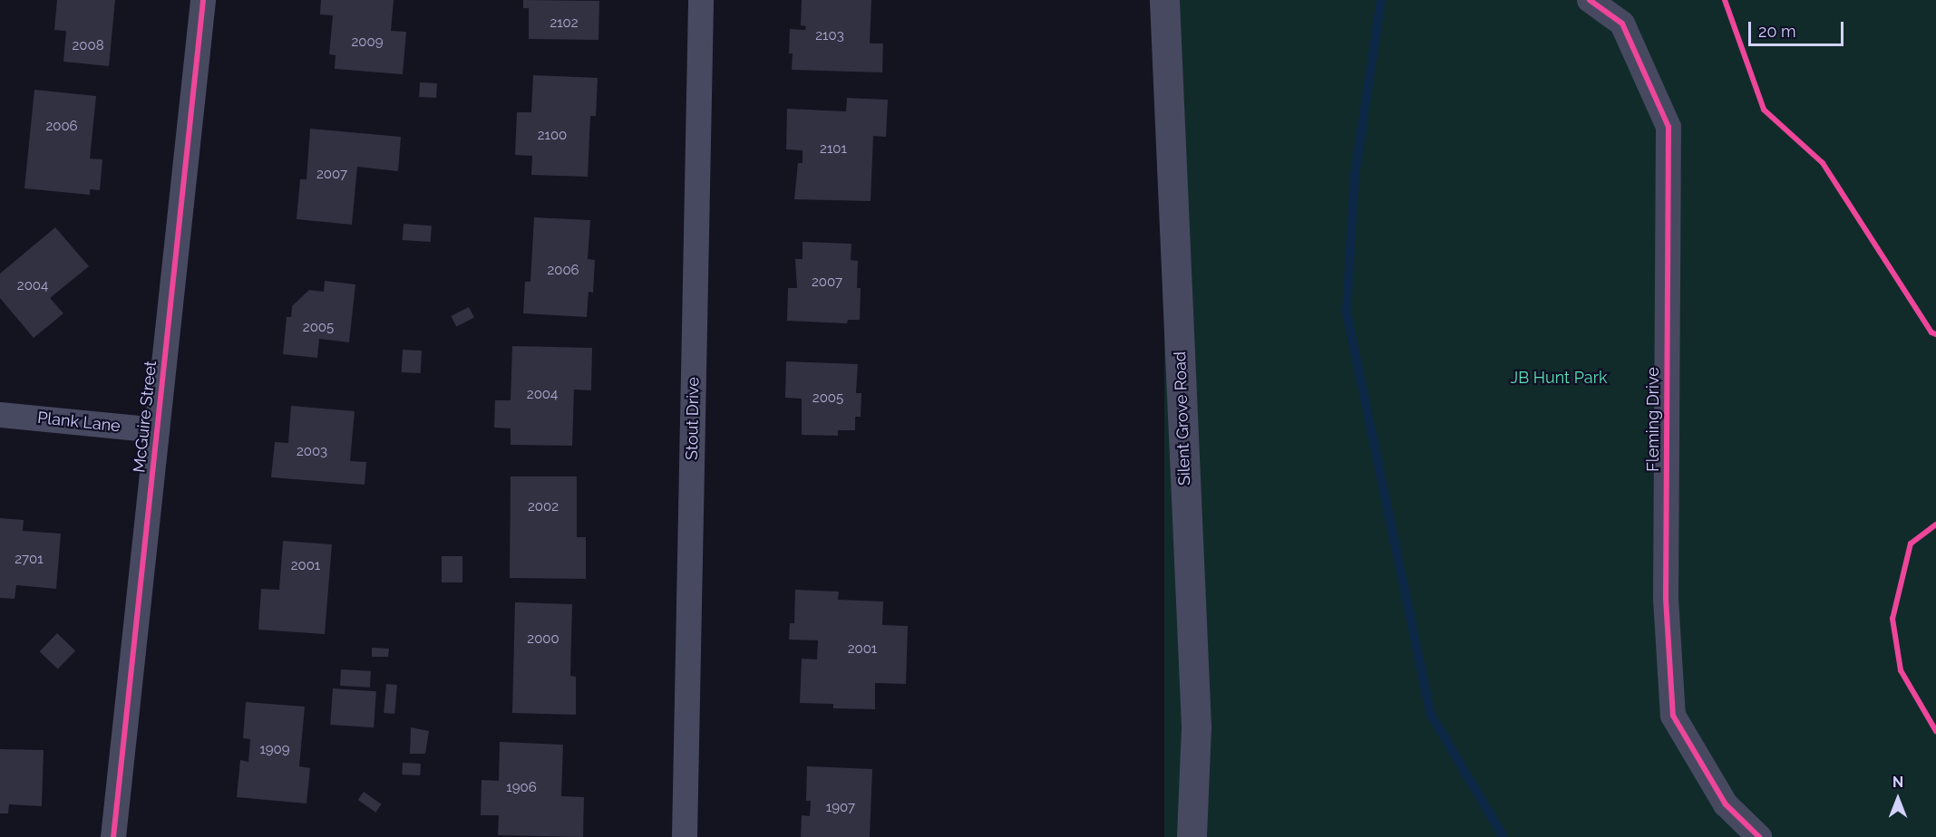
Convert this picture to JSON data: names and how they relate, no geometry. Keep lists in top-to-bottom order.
{
  "streets": {
    "street": [
      "McGuire Street",
      "Stout Drive",
      "Silent Grove Road",
      "Fleming Drive",
      "Plank Lane"
    ]
  },
  "crossings": [
    ["McGuire Street", "Plank Lane"]
  ],
  "parks": ["JB Hunt Park"],
  "house_numbers": [
    "2102",
    "2103",
    "2009",
    "2008",
    "2006",
    "2100",
    "2101",
    "2007",
    "2006",
    "2007",
    "2004",
    "2005",
    "2004",
    "2005",
    "2003",
    "2002",
    "2701",
    "2001",
    "2000",
    "2001",
    "1909",
    "1906",
    "1907"
  ],
  "scale_bar": "20 m",
  "north": "top"
}
